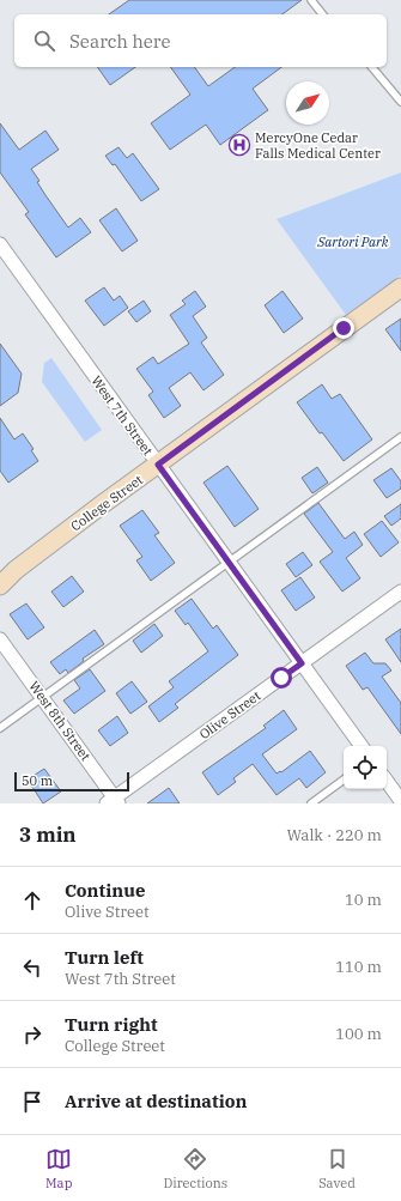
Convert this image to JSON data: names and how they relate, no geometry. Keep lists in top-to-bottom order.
{
  "streets": {
    "street": [
      "West 7th Street",
      "College Street",
      "Olive Street",
      "West 8th Street"
    ]
  },
  "crossings": [
    ["West 7th Street", "College Street"],
    ["West 7th Street", "Olive Street"],
    ["Olive Street", "West 8th Street"]
  ],
  "parks": ["Sartori Park"],
  "places": {
    "hospital": ["MercyOne Cedar Falls Medical Center"]
  },
  "scale_bar": "50 m",
  "north": "top right",
  "page": {
    "search": "Search here",
    "scale": "50 m",
    "heading": ["3 min", "Walk · 220 m"],
    "list": [
      ["Continue", "Olive Street", "10 m"],
      ["Turn left", "West 7th Street", "110 m"],
      ["Turn right", "College Street", "100 m"],
      "Arrive at destination"
    ],
    "nav": ["Map", "Directions", "Saved"]
  }
}
